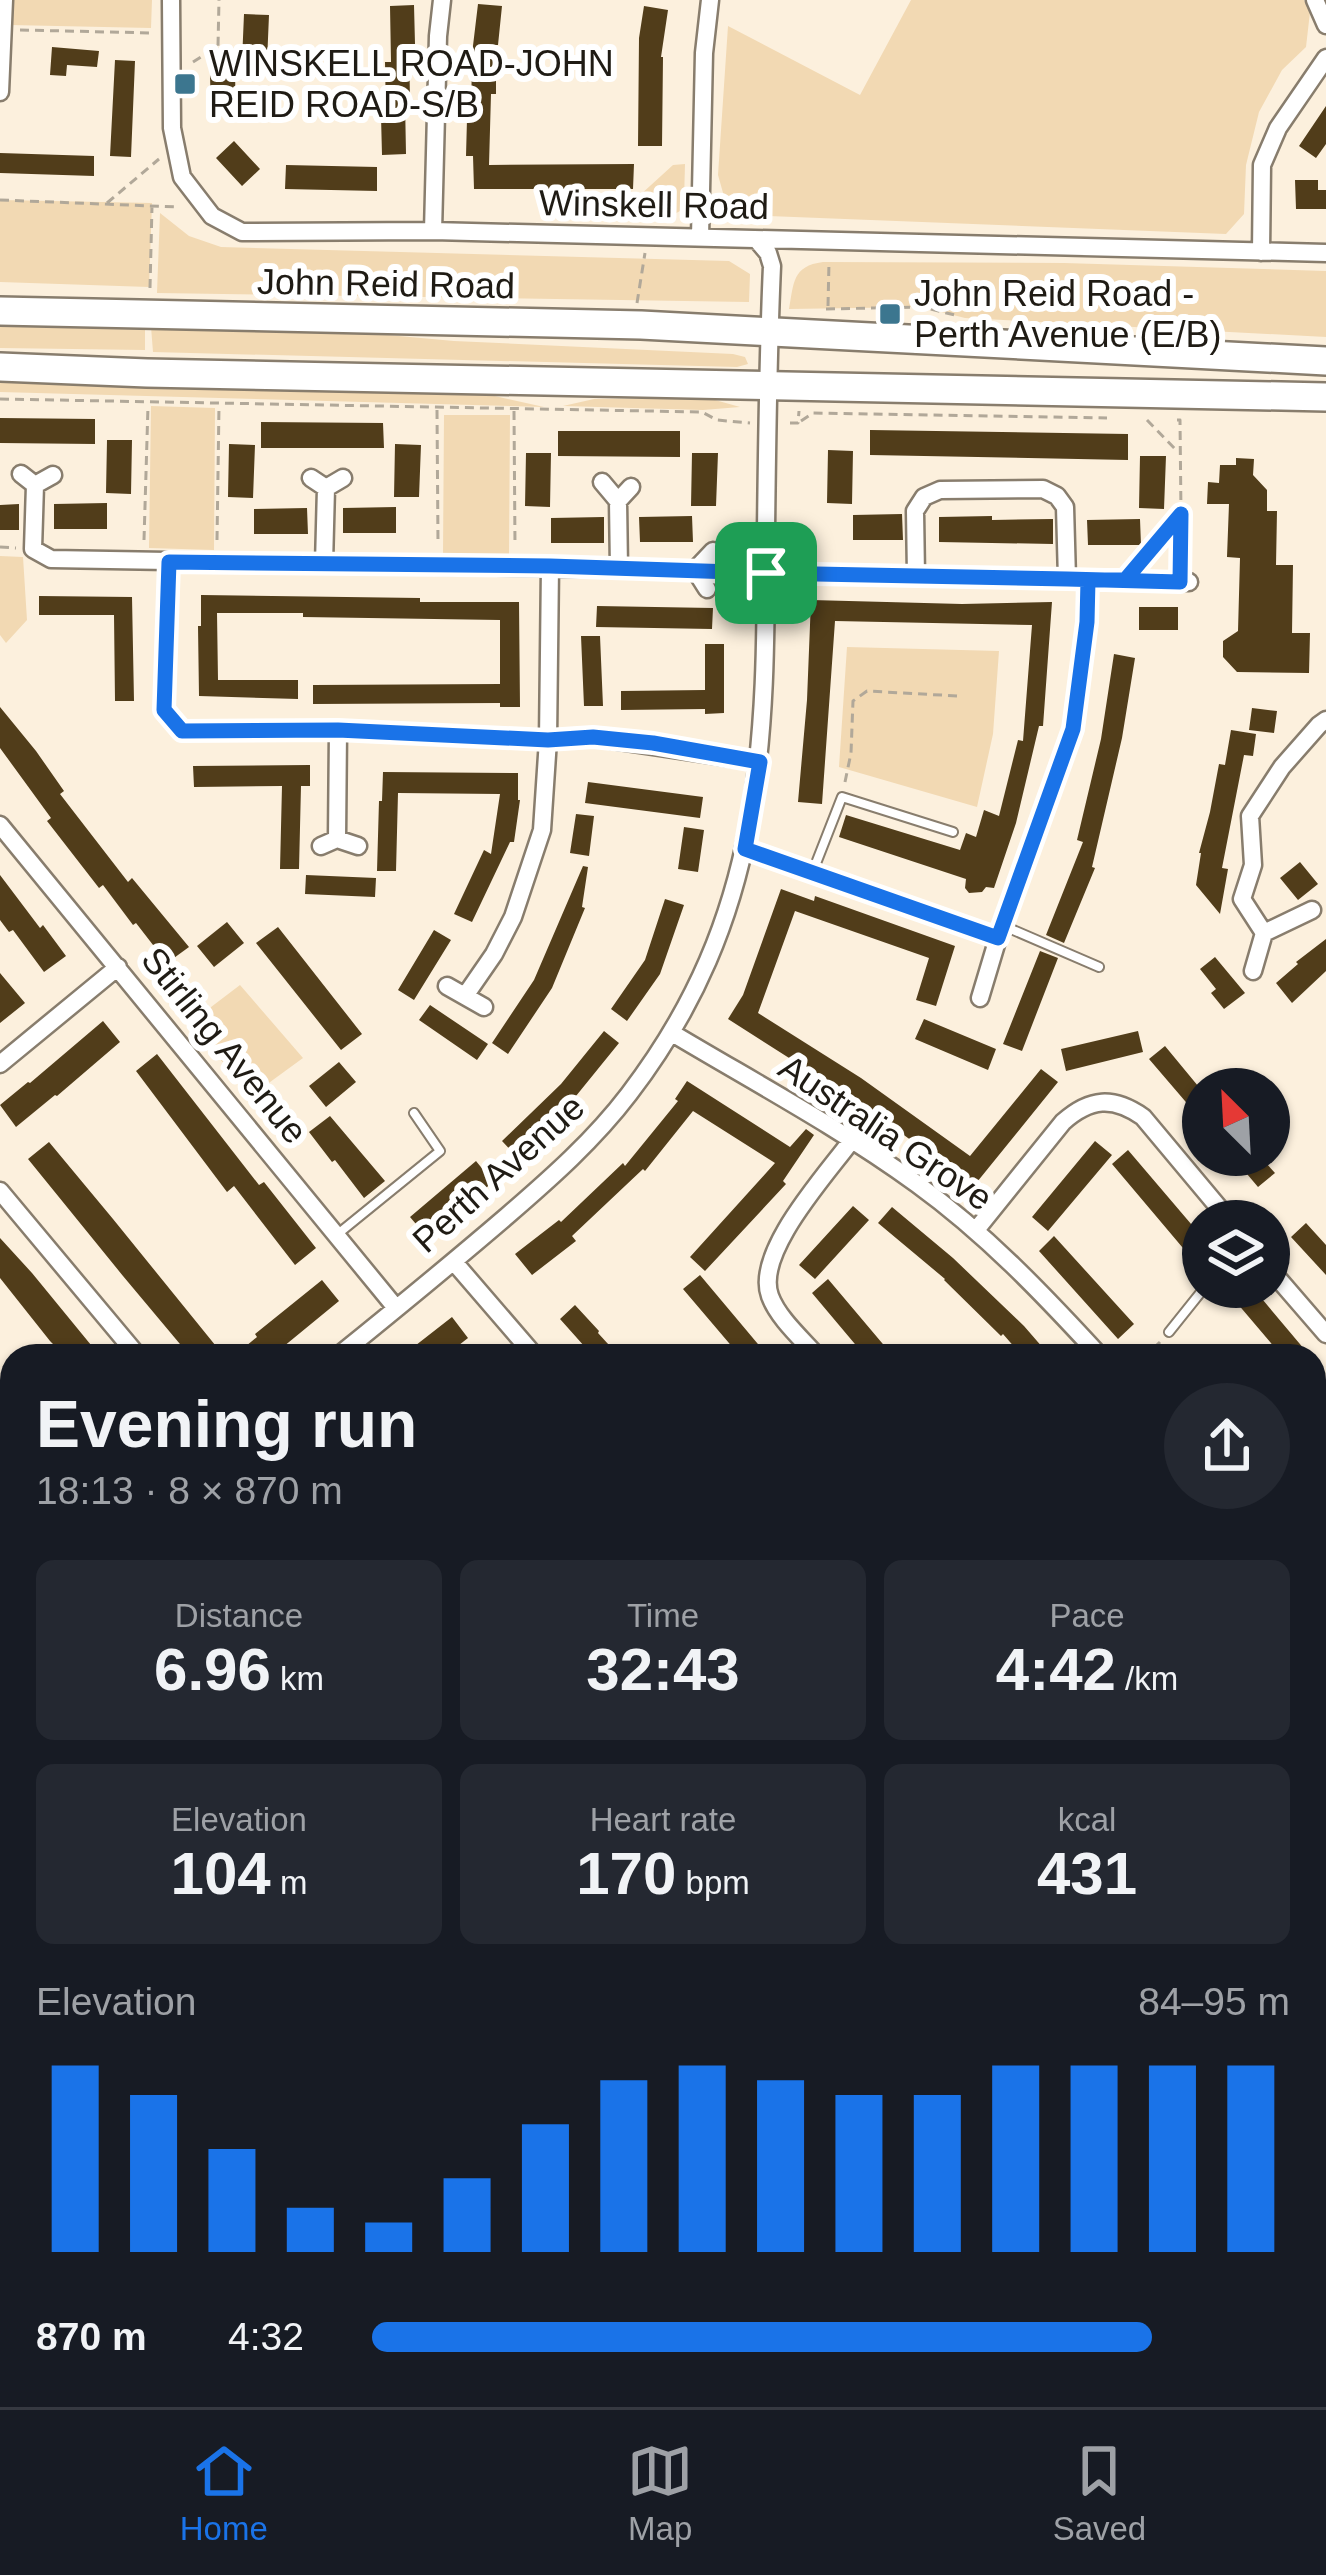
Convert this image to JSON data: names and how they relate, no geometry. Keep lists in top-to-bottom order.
{
  "streets": {
    "highway": ["John Reid Road"],
    "street": [
      "Winskell Road",
      "Stirling Avenue",
      "Australia Grove",
      "Perth Avenue"
    ]
  },
  "crossings": [
    ["Stirling Avenue", "Perth Avenue"],
    ["Australia Grove", "Perth Avenue"]
  ],
  "places": {
    "transit": ["WINSKELL ROAD-JOHN REID ROAD-S/B", "John Reid Road - Perth Avenue (E/B)"]
  },
  "north": "top left",
  "page": {
    "heading": ["Evening run", "18:13 · 8 × 870 m"],
    "stats": [
      ["Distance", "6.96 km"],
      ["Time", "32:43"],
      ["Pace", "4:42 /km"],
      ["Elevation", "104 m"],
      ["Heart rate", "170 bpm"],
      ["kcal", "431"]
    ],
    "chart": ["Elevation", "84–95 m"],
    "list": [
      {
        "name": "870 m",
        "note": "4:32"
      }
    ],
    "tabs": ["Home", "Map", "Saved"]
  }
}
